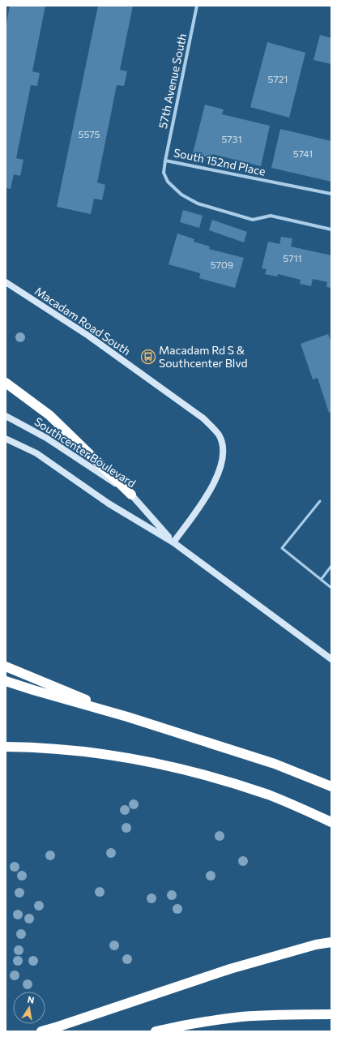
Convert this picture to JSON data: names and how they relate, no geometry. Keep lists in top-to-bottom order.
{
  "streets": {
    "main road": ["Macadam Road South", "Southcenter Boulevard"],
    "street": ["57th Avenue South", "South 152nd Place"]
  },
  "crossings": [
    ["57th Avenue South", "South 152nd Place"],
    ["Macadam Road South", "Southcenter Boulevard"]
  ],
  "places": {
    "bus stop": ["Macadam Rd S & Southcenter Blvd"]
  },
  "house_numbers": [
    "5721",
    "5575",
    "5731",
    "5741",
    "5711",
    "5709"
  ],
  "north": "top"
}
